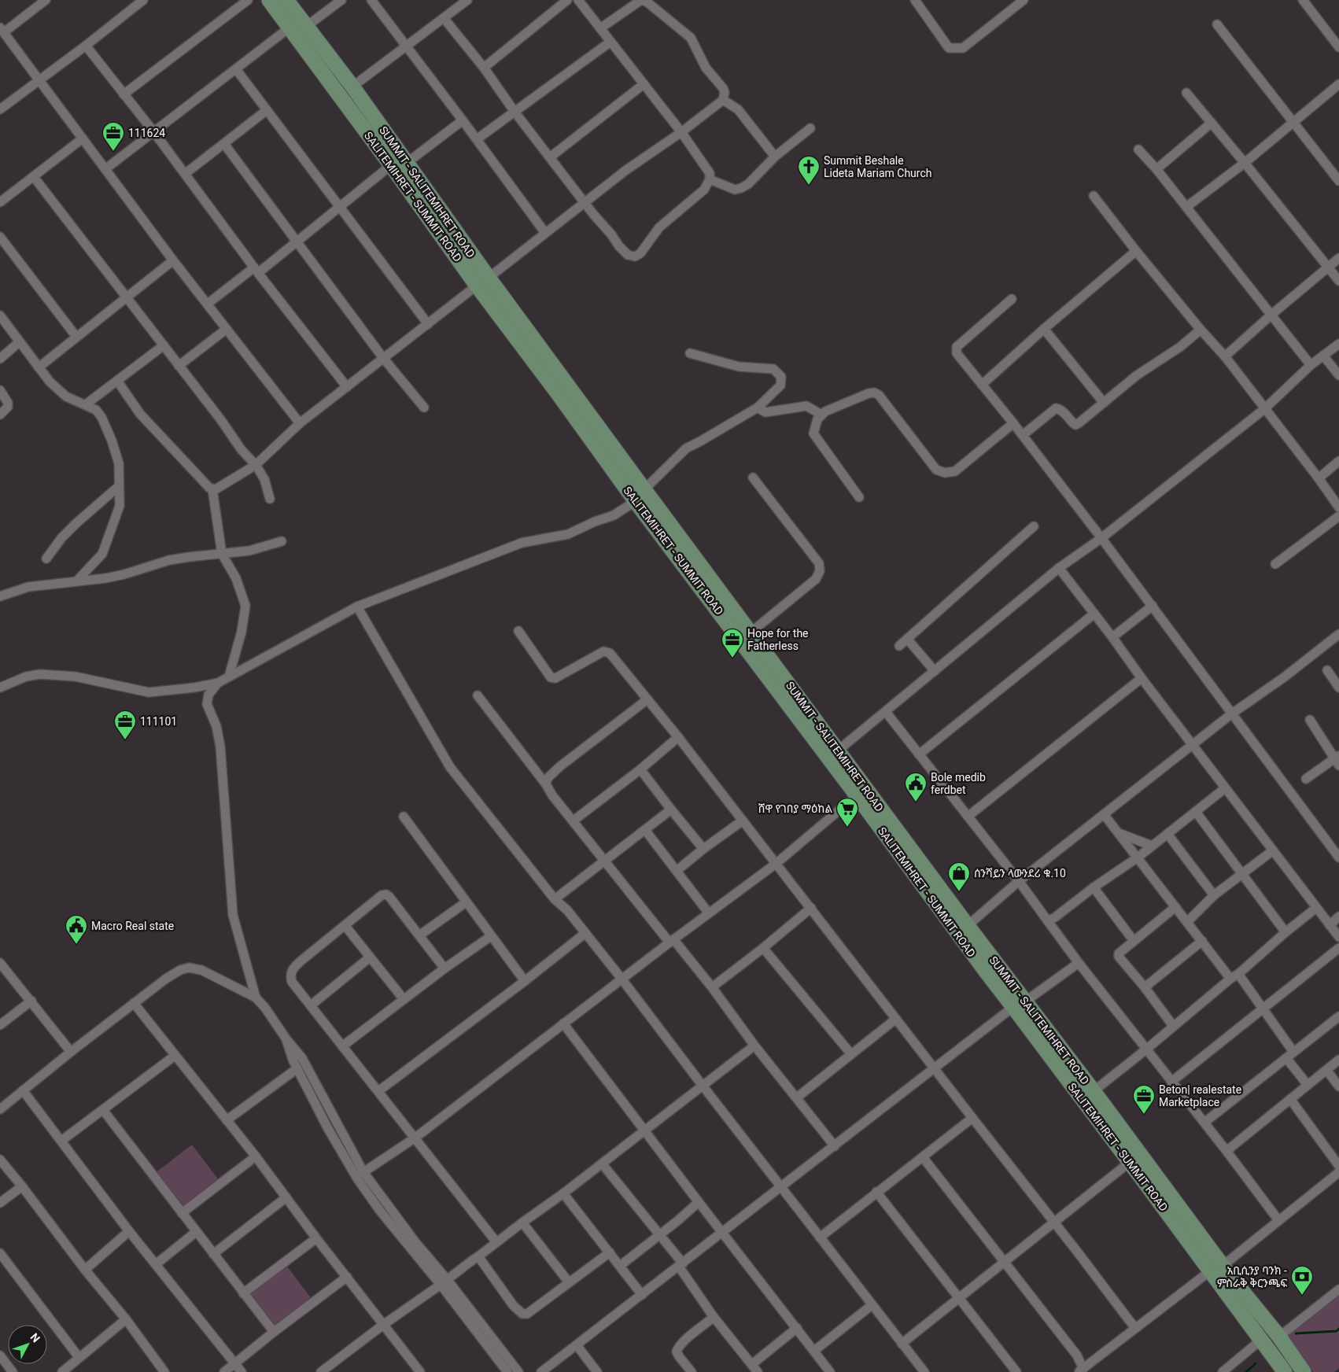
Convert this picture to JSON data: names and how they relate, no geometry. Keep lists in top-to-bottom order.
{
  "streets": {
    "main road": ["SUMMIT - SALITEMIHRET ROAD", "SALITEMIHRET - SUMMIT ROAD"]
  },
  "crossings": [
    ["SUMMIT - SALITEMIHRET ROAD", "SALITEMIHRET - SUMMIT ROAD"]
  ],
  "places": {
    "office": [
      "111624",
      "Hope for the Fatherless",
      "111101",
      "Beton| realestate Marketplace"
    ],
    "church": ["Summit Beshale Lideta Mariam Church"],
    "public building": ["Bole medib ferdbet", "Macro Real state"],
    "supermarket": ["ሸዋ የገበያ ማዕከል"],
    "shop": ["ሰንሻይን ላውንደሪ ቁ.10"],
    "bank": ["አቢሲንያ ባንክ - ምስራቅ ቅርንጫፍ"]
  },
  "north": "top right"
}
